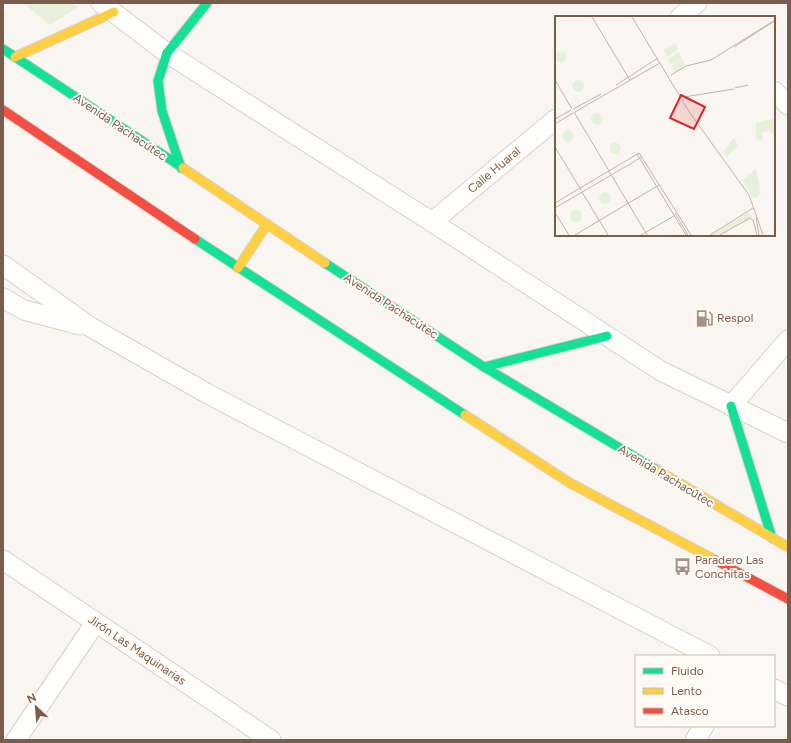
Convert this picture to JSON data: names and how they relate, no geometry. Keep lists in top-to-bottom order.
{
  "streets": {
    "main road": ["Avenida Pachacútec"],
    "street": ["Calle Huaral", "Jirón Las Maquinarias"]
  },
  "places": {
    "fuel station": ["Respol"],
    "bus stop": ["Paradero Las Conchitas"]
  },
  "legend": ["Fluido", "Lento", "Atasco"],
  "north": "top left"
}
